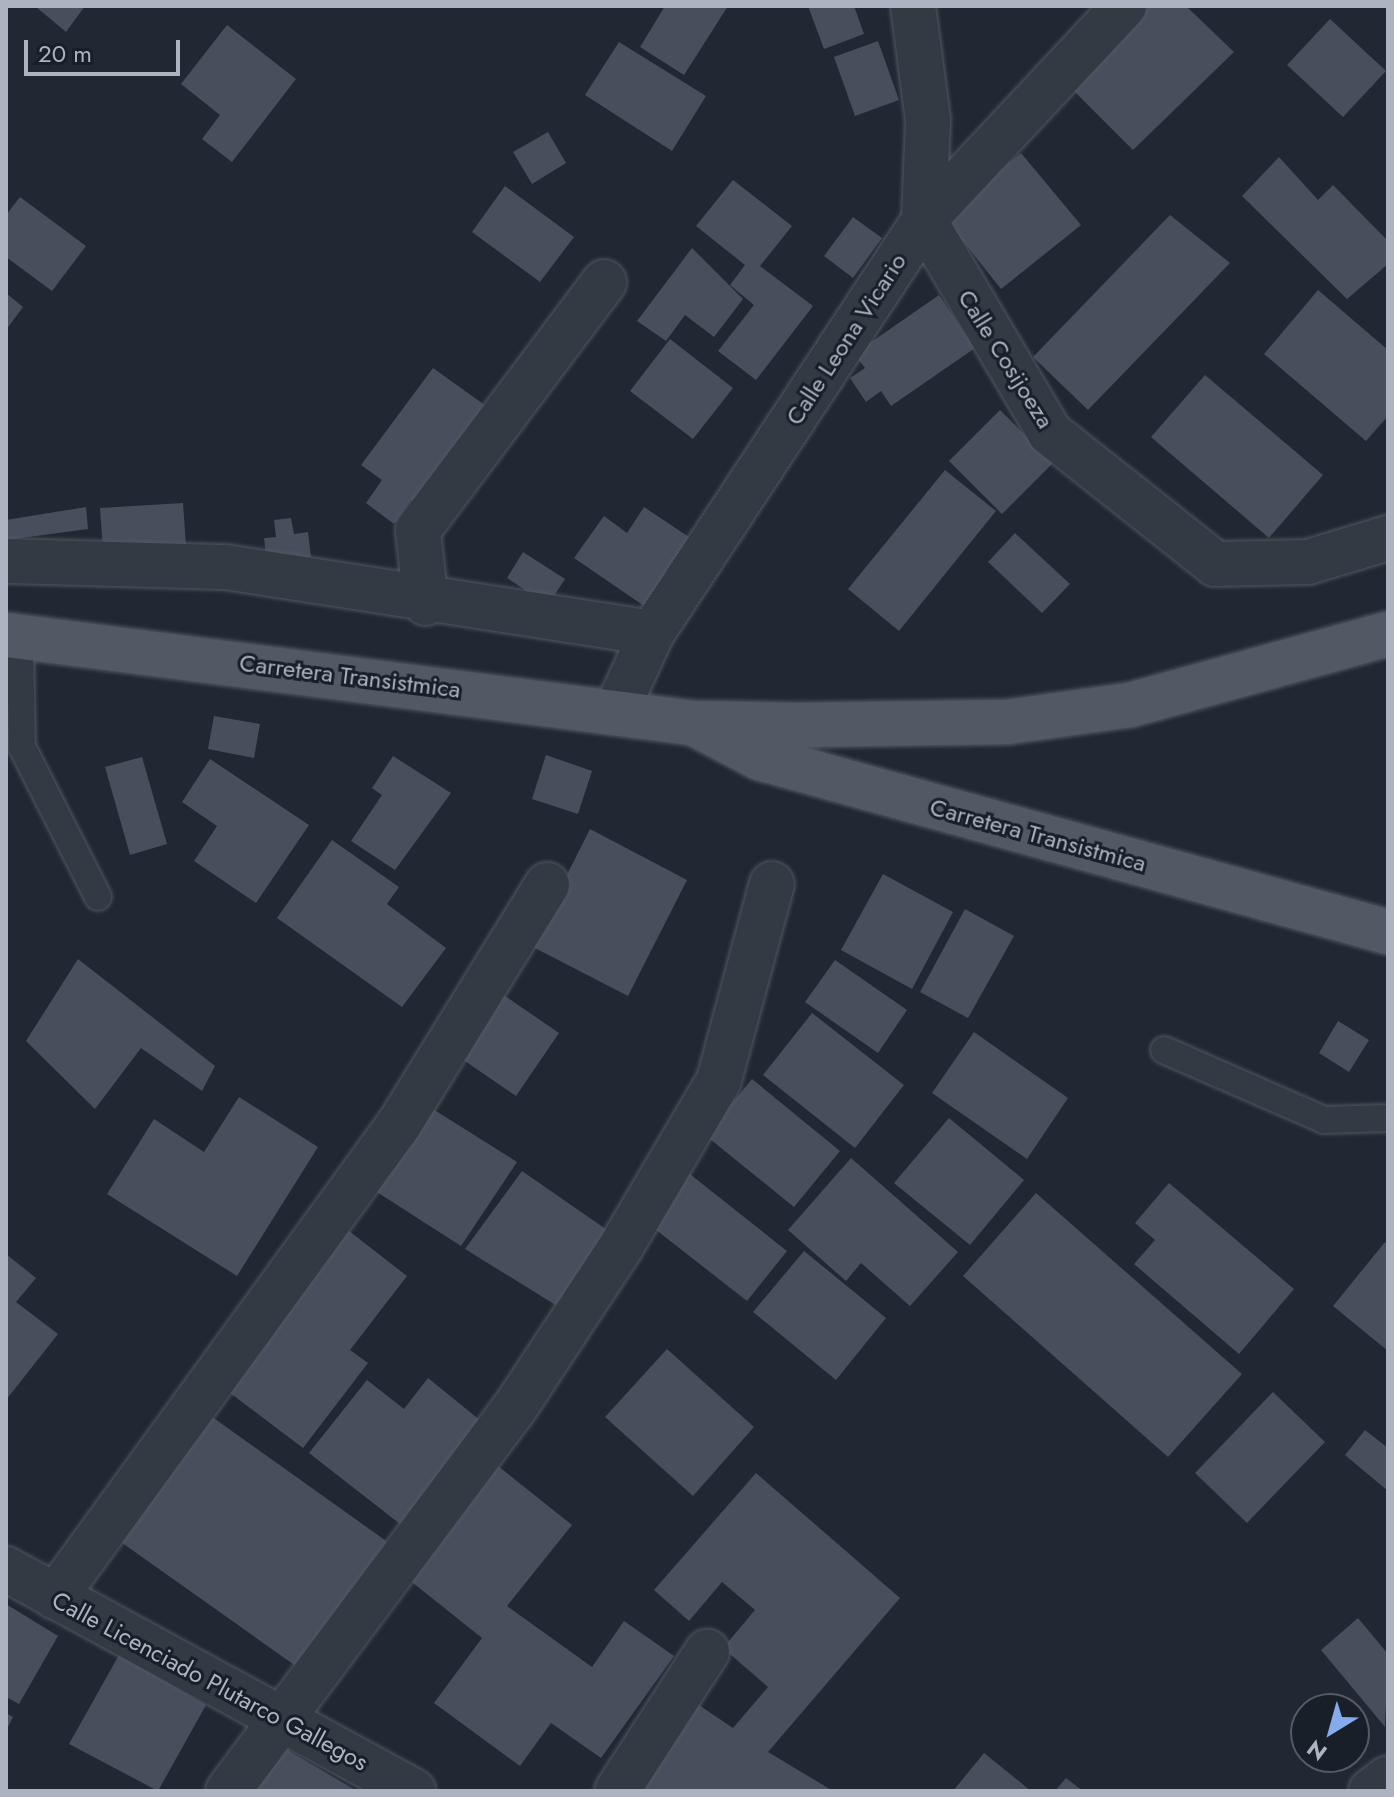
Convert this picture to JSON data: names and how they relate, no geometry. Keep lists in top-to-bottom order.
{
  "streets": {
    "main road": ["Carretera Transistmica"],
    "street": ["Calle Leona Vicario", "Calle Cosijoeza", "Calle Licenciado Plutarco Gallegos"]
  },
  "crossings": [
    ["Calle Leona Vicario", "Calle Cosijoeza"],
    ["Calle Leona Vicario", "Carretera Transistmica"]
  ],
  "scale_bar": "20 m",
  "north": "bottom left"
}
